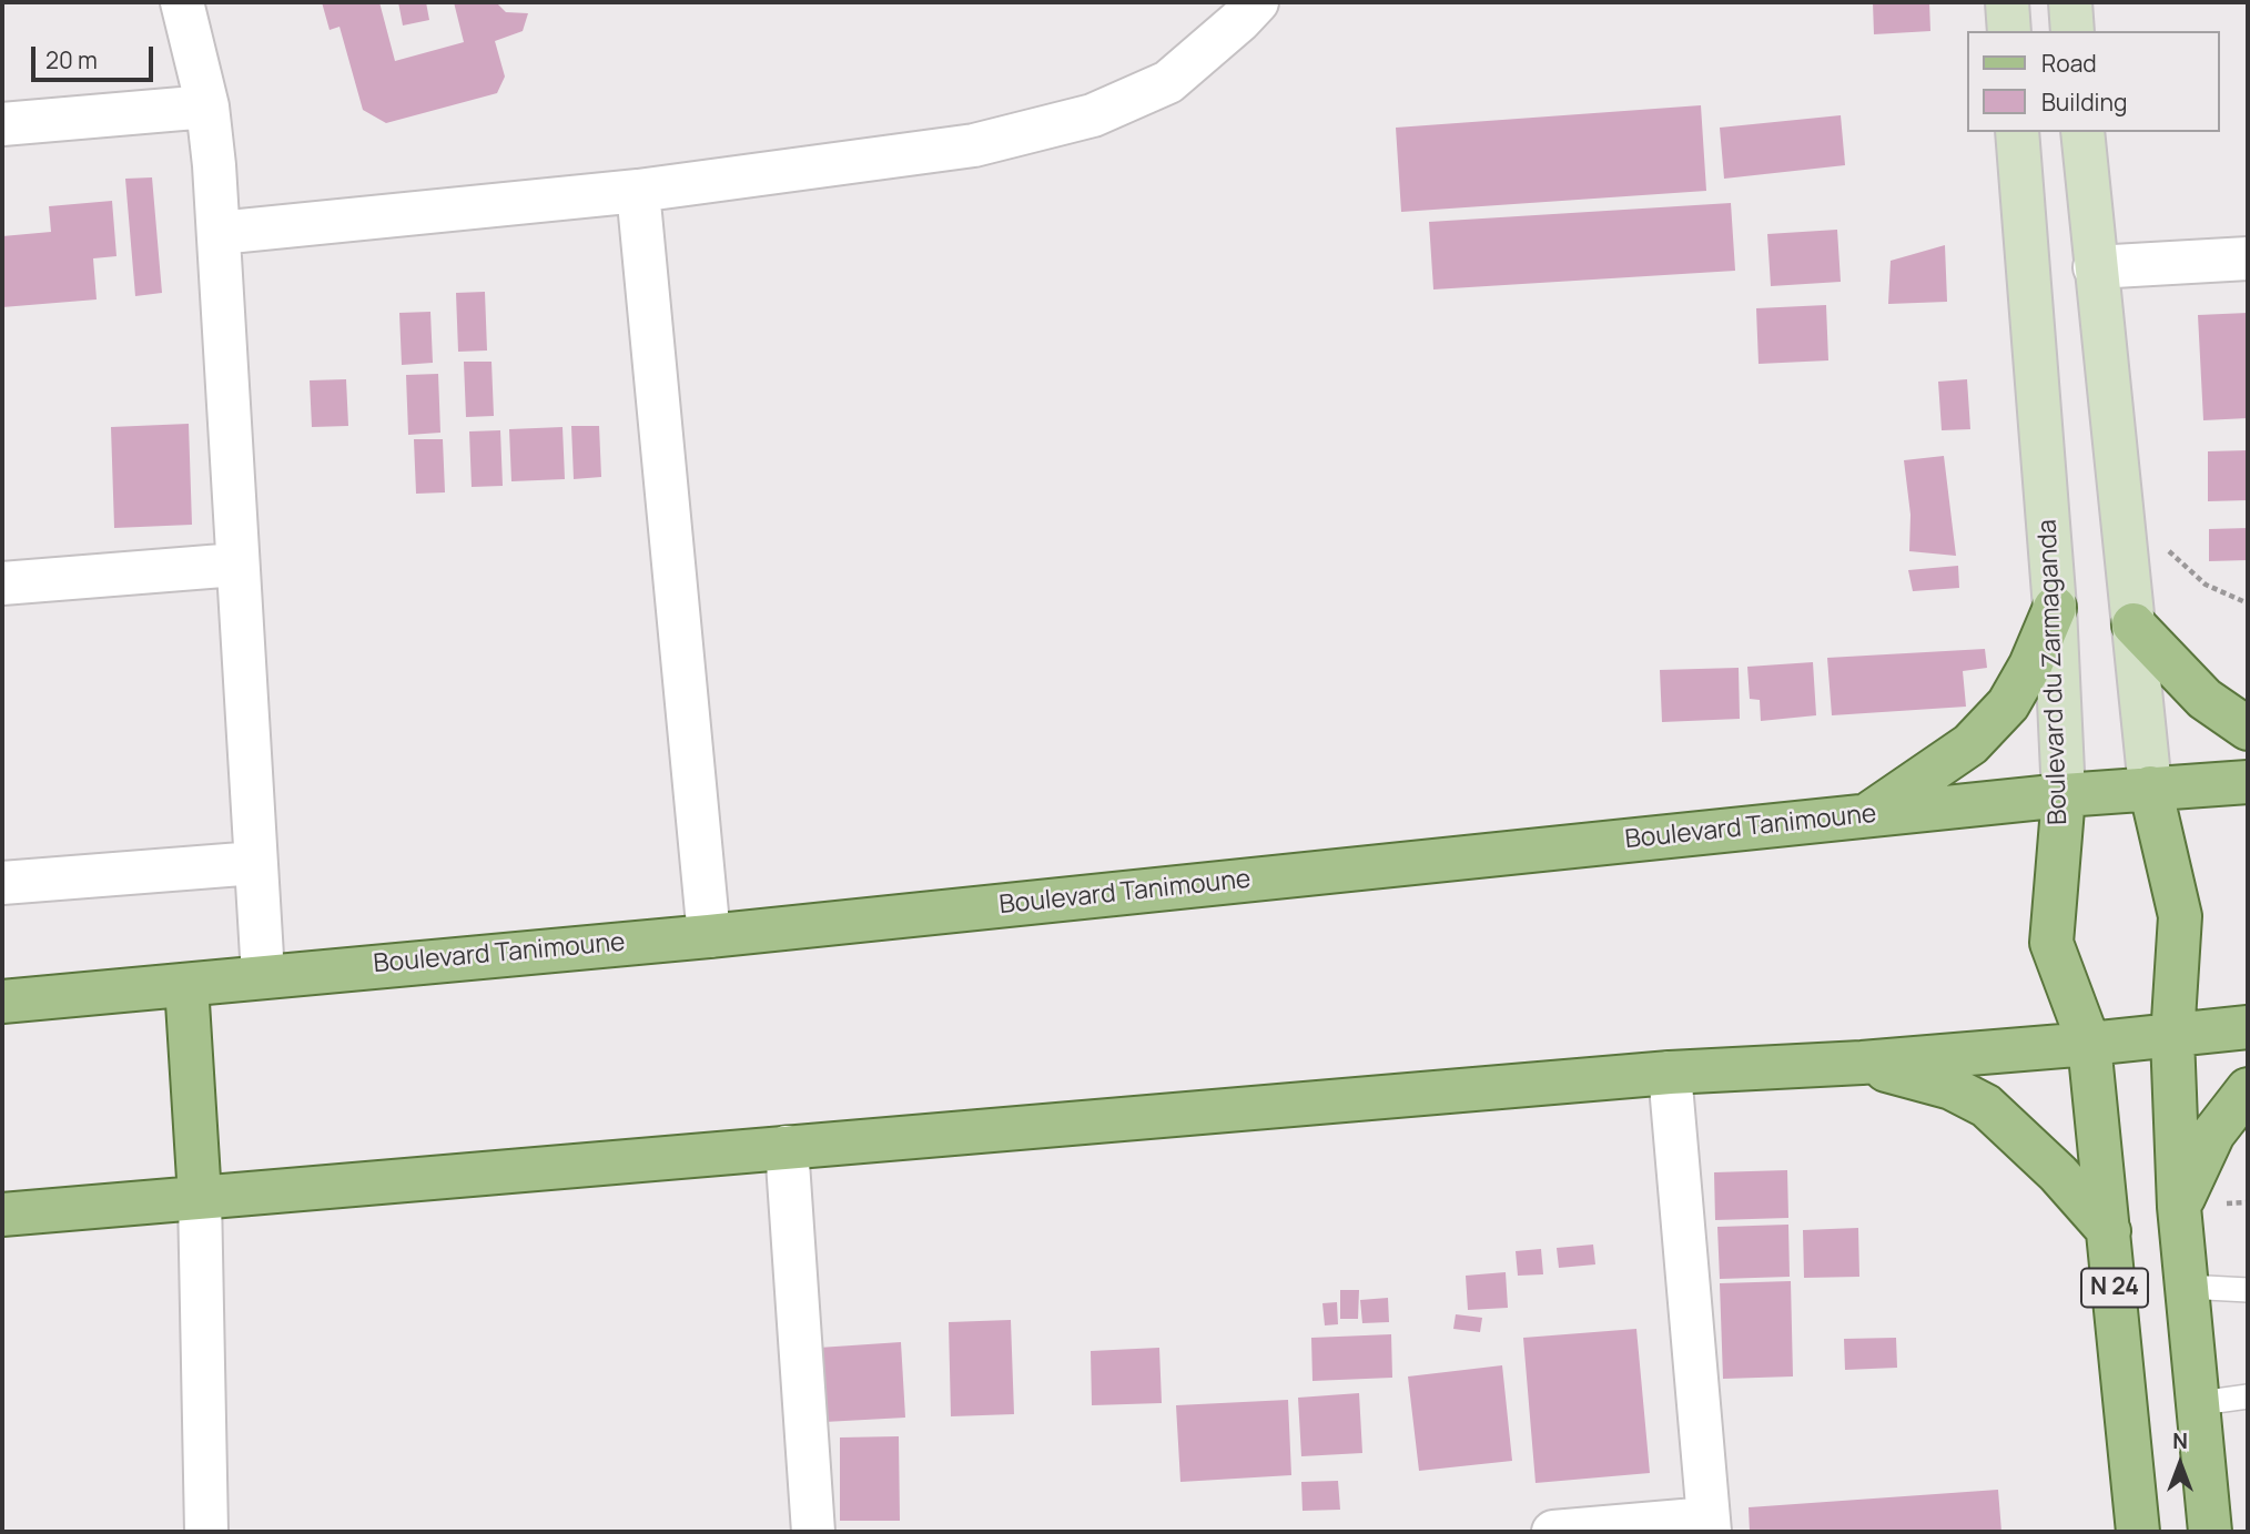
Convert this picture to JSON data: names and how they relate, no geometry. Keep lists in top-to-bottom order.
{
  "streets": {
    "main road": ["Boulevard du Zarmaganda", "Boulevard Tanimoune", "N 24"]
  },
  "crossings": [
    ["Boulevard du Zarmaganda", "Boulevard Tanimoune"],
    ["Boulevard Tanimoune", "N 24"]
  ],
  "legend": ["Road", "Building"],
  "scale_bar": "20 m",
  "north": "top"
}
